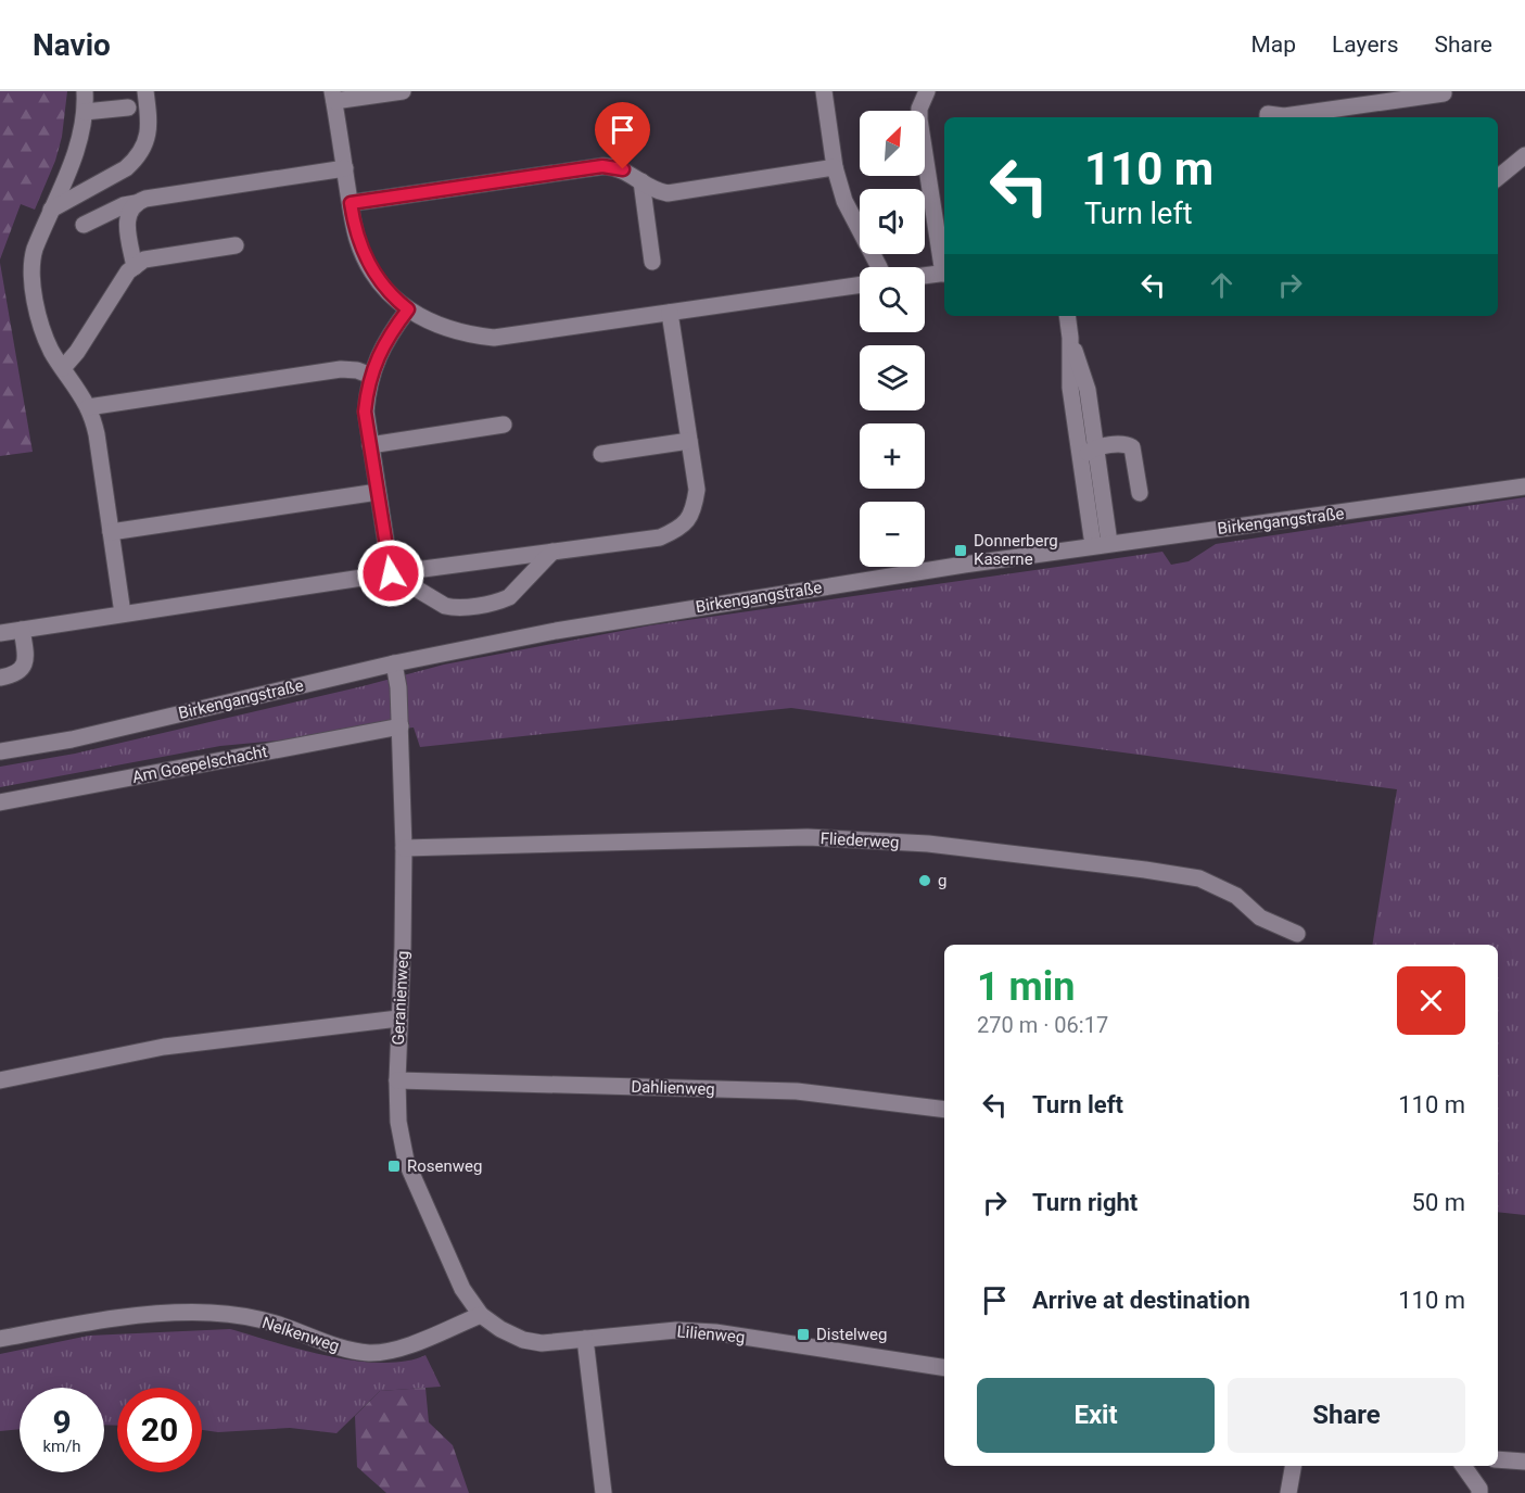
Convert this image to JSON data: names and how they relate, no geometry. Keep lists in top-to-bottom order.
{
  "streets": {
    "street": [
      "Birkengangstraße",
      "Am Goepelschacht",
      "Fliederweg",
      "Geranienweg",
      "Dahlienweg",
      "Nelkenweg",
      "Lilienweg"
    ]
  },
  "crossings": [
    ["Birkengangstraße", "Geranienweg"],
    ["Am Goepelschacht", "Geranienweg"],
    ["Fliederweg", "Geranienweg"],
    ["Geranienweg", "Dahlienweg"],
    ["Geranienweg", "Nelkenweg"],
    ["Geranienweg", "Lilienweg"],
    ["Nelkenweg", "Lilienweg"]
  ],
  "places": {
    "transit": ["Donnerberg Kaserne", "Rosenweg", "Distelweg"],
    "other": ["g"]
  },
  "north": "top right",
  "page": {
    "header": "Navio",
    "nav": ["Map", "Layers", "Share"],
    "map_buttons": ["+", "−"],
    "turn": ["110 m", "Turn left"],
    "heading": ["1 min", "270 m · 06:17"],
    "list": [
      {
        "name": "Turn left",
        "value": "110 m"
      },
      {
        "name": "Turn right",
        "value": "50 m"
      },
      {
        "name": "Arrive at destination",
        "value": "110 m"
      }
    ],
    "buttons": ["Exit", "Share"],
    "speed": "9 km/h",
    "limit": "20"
  }
}
